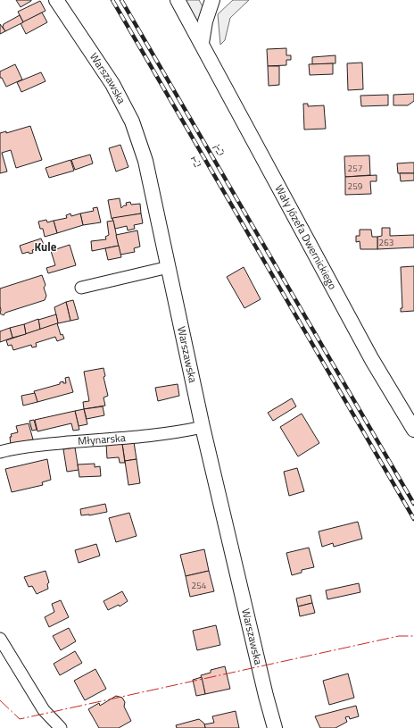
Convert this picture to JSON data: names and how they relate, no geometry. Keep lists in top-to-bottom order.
{
  "streets": {
    "street": ["Warszawska", "Wały Józefa Dwernickiego", "Młynarska"]
  },
  "crossings": [
    ["Warszawska", "Młynarska"]
  ],
  "districts": ["Kule"],
  "house_numbers": [
    "257",
    "259",
    "263",
    "254"
  ]
}
